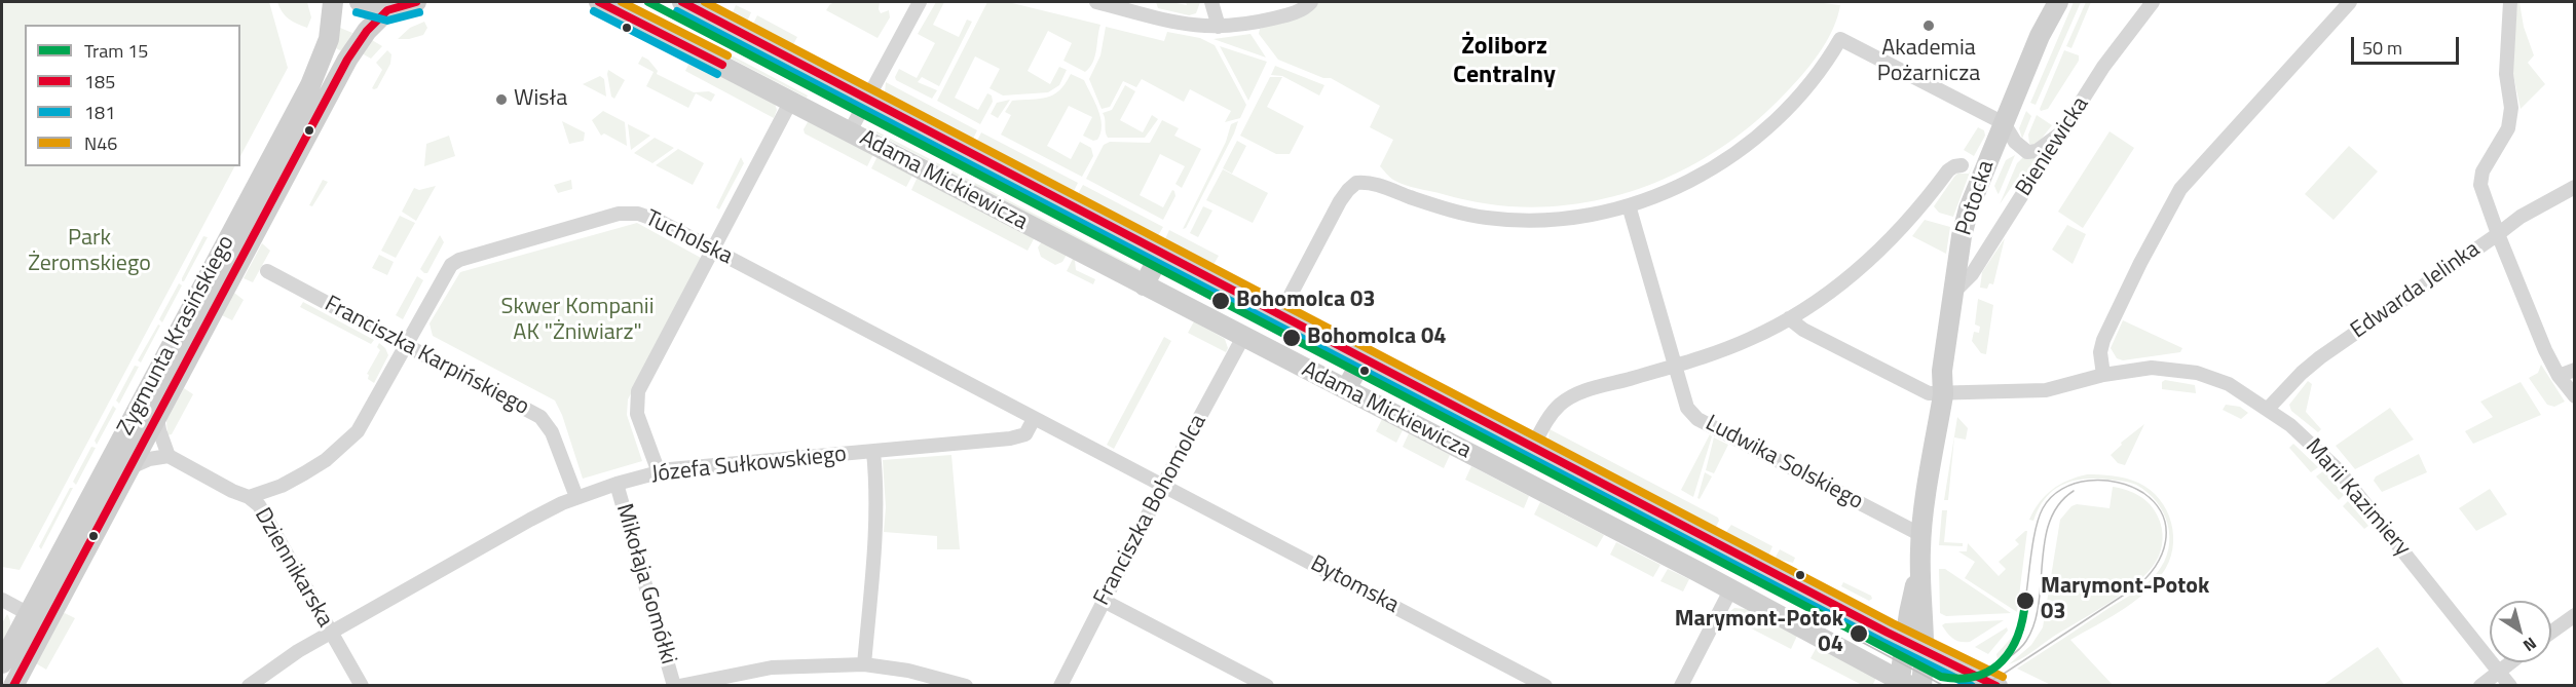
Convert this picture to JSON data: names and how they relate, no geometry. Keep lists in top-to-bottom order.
{
  "streets": {
    "street": [
      "Bieniewicka",
      "Adama Mickiewicza",
      "Potocka",
      "Tucholska",
      "Edwarda Jelinka",
      "Zygmunta Krasińskiego",
      "Franciszka Karpińskiego",
      "Ludwika Solskiego",
      "Józefa Sułkowskiego",
      "Marii Kazimiery",
      "Franciszka Bohomolca",
      "Dziennikarska",
      "Mikołaja Gomółki",
      "Bytomska"
    ]
  },
  "crossings": [
    ["Bieniewicka", "Potocka"],
    ["Adama Mickiewicza", "Potocka"],
    ["Adama Mickiewicza", "Franciszka Bohomolca"],
    ["Potocka", "Ludwika Solskiego"],
    ["Potocka", "Marii Kazimiery"],
    ["Tucholska", "Franciszka Karpińskiego"],
    ["Tucholska", "Józefa Sułkowskiego"],
    ["Tucholska", "Franciszka Bohomolca"],
    ["Tucholska", "Dziennikarska"],
    ["Tucholska", "Bytomska"],
    ["Edwarda Jelinka", "Marii Kazimiery"],
    ["Franciszka Karpińskiego", "Józefa Sułkowskiego"],
    ["Józefa Sułkowskiego", "Dziennikarska"],
    ["Józefa Sułkowskiego", "Mikołaja Gomółki"],
    ["Franciszka Bohomolca", "Bytomska"]
  ],
  "districts": ["Żoliborz Centralny"],
  "parks": ["Park Żeromskiego", "Skwer Kompanii AK \"Żniwiarz\""],
  "places": [
    "Akademia Pożarnicza",
    "Wisła",
    "Bohomolca 03",
    "Bohomolca 04",
    "Marymont-Potok 03",
    "Marymont-Potok 04"
  ],
  "lines": [
    "tram line 15",
    "transit line 185",
    "transit line N46",
    "transit line 181"
  ],
  "legend": [
    "Tram 15",
    "185",
    "181",
    "N46"
  ],
  "scale_bar": "50 m",
  "north": "bottom right"
}
